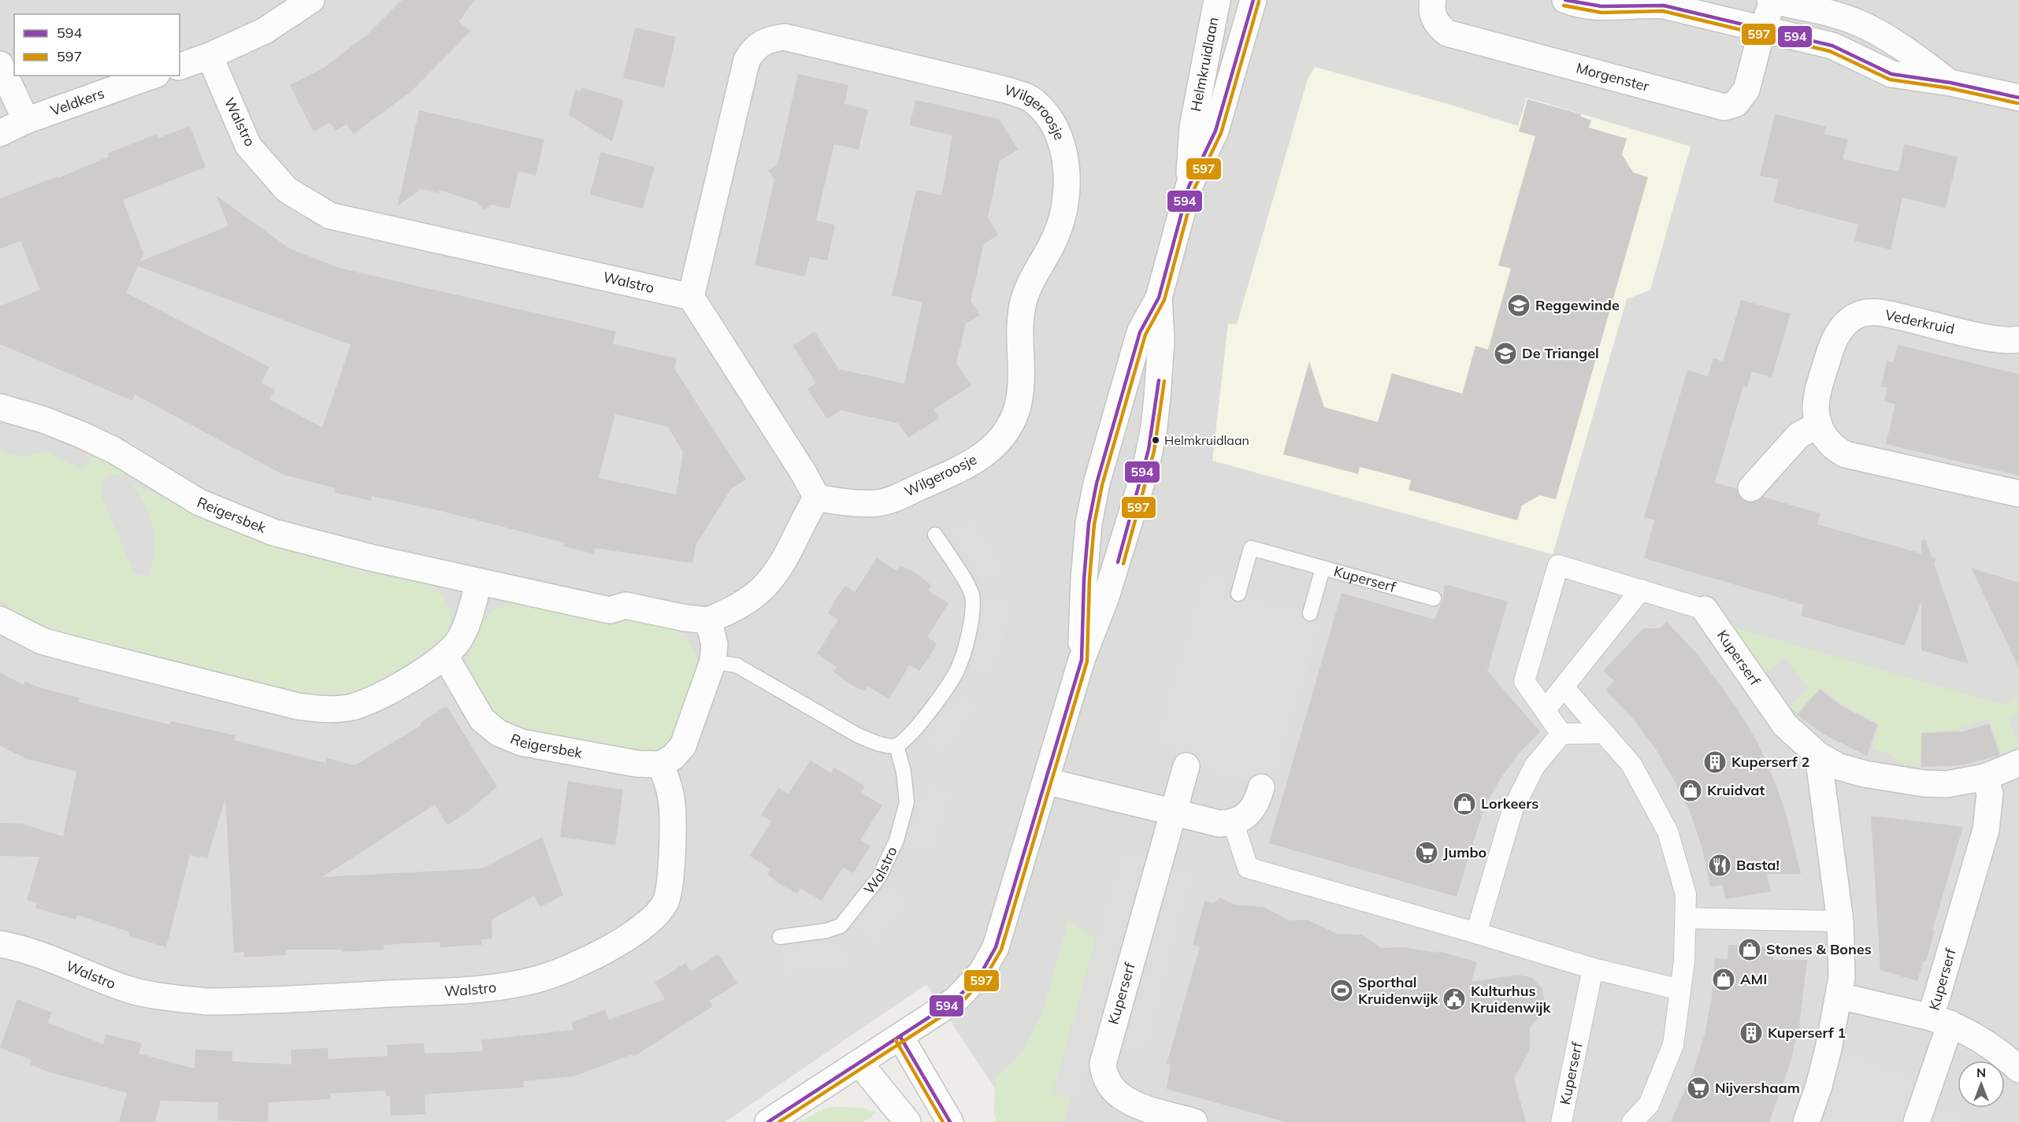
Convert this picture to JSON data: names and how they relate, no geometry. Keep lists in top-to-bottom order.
{
  "streets": {
    "street": [
      "Helmkruidlaan",
      "Morgenster",
      "Veldkers",
      "Wilgeroosje",
      "Walstro",
      "Vederkruid",
      "Reigersbek",
      "Kuperserf"
    ]
  },
  "crossings": [
    ["Wilgeroosje", "Walstro"],
    ["Walstro", "Reigersbek"]
  ],
  "places": {
    "school or university": ["Reggewinde", "De Triangel"],
    "other": ["Helmkruidlaan"],
    "building": ["Kuperserf 2", "Kuperserf 1"],
    "shop": [
      "Kruidvat",
      "Lorkeers",
      "Stones & Bones",
      "AMI"
    ],
    "supermarket": ["Jumbo", "Nijvershaam"],
    "restaurant": ["Basta!"],
    "sports": ["Sporthal Kruidenwijk"],
    "public building": ["Kulturhus Kruidenwijk"]
  },
  "lines": ["transit line 594", "transit line 597"],
  "legend": ["594", "597"],
  "north": "top"
}
